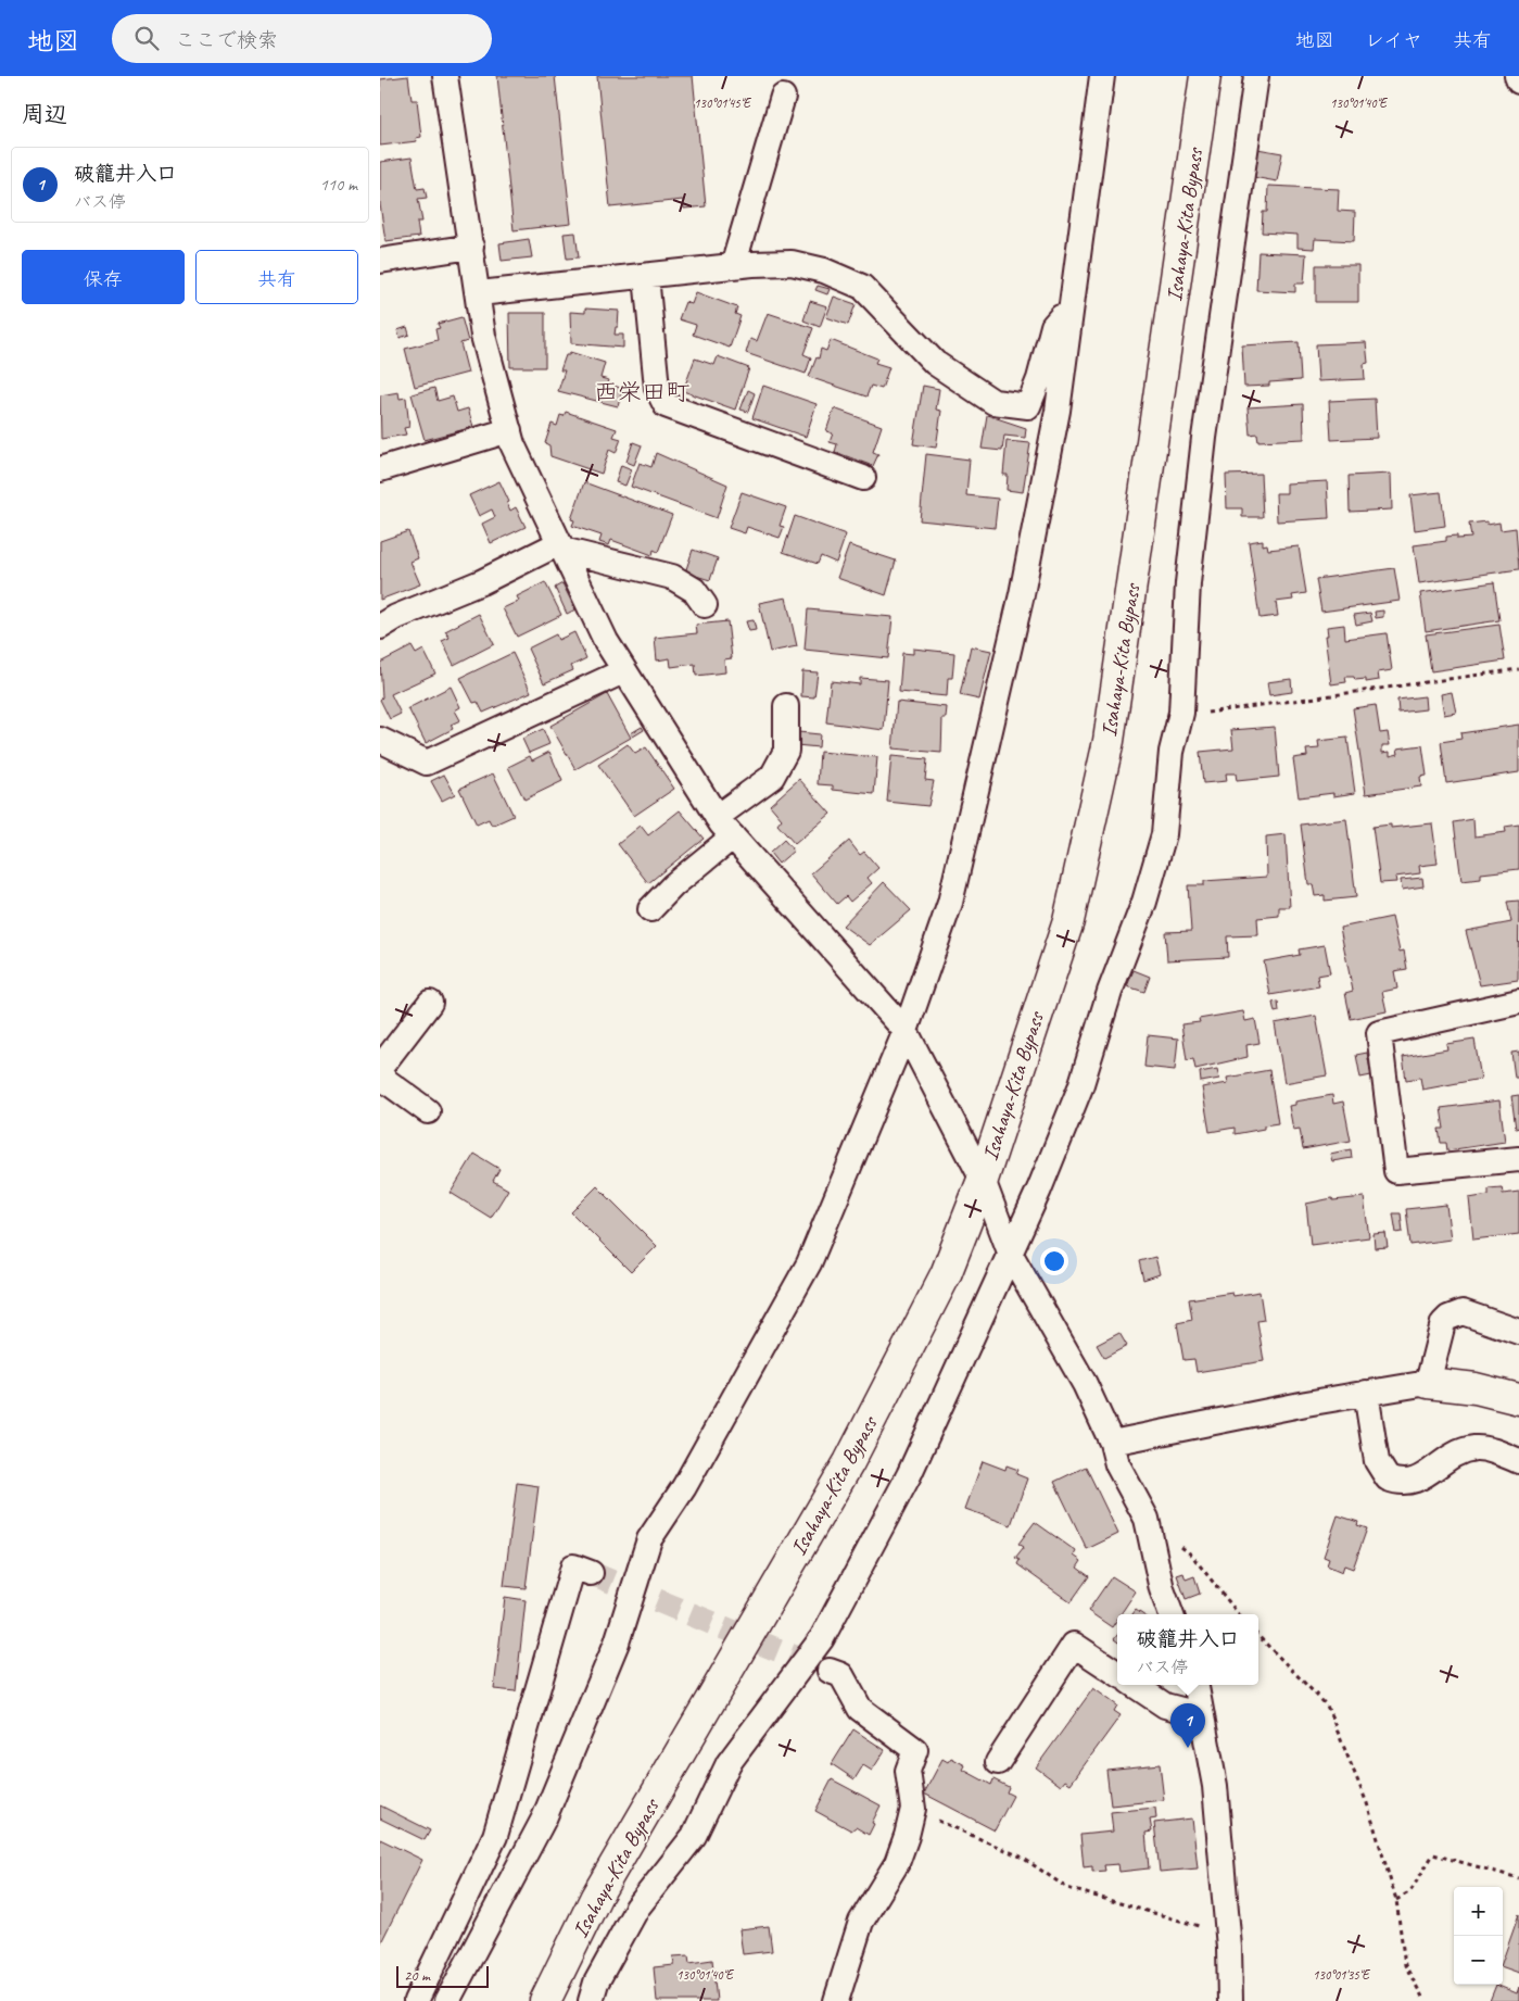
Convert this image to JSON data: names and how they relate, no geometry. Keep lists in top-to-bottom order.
{
  "streets": {
    "main road": ["Isahaya-Kita Bypass"]
  },
  "districts": ["西栄田町"],
  "scale_bar": "20 m",
  "page": {
    "header": "地図",
    "search": "ここで検索",
    "nav": ["地図", "レイヤ", "共有"],
    "heading": "周辺",
    "list": [
      {
        "mark": "1",
        "name": "破籠井入口",
        "note": "バス停",
        "value": "110 m"
      }
    ],
    "buttons": ["保存", "共有"],
    "popup": ["破籠井入口", "バス停"],
    "pins": "1",
    "map_buttons": ["+", "−"],
    "scale": "20 m"
  },
  "coordinates": ["130°01'45\"E", "130°01'40\"E", "130°01'35\"E"]
}
